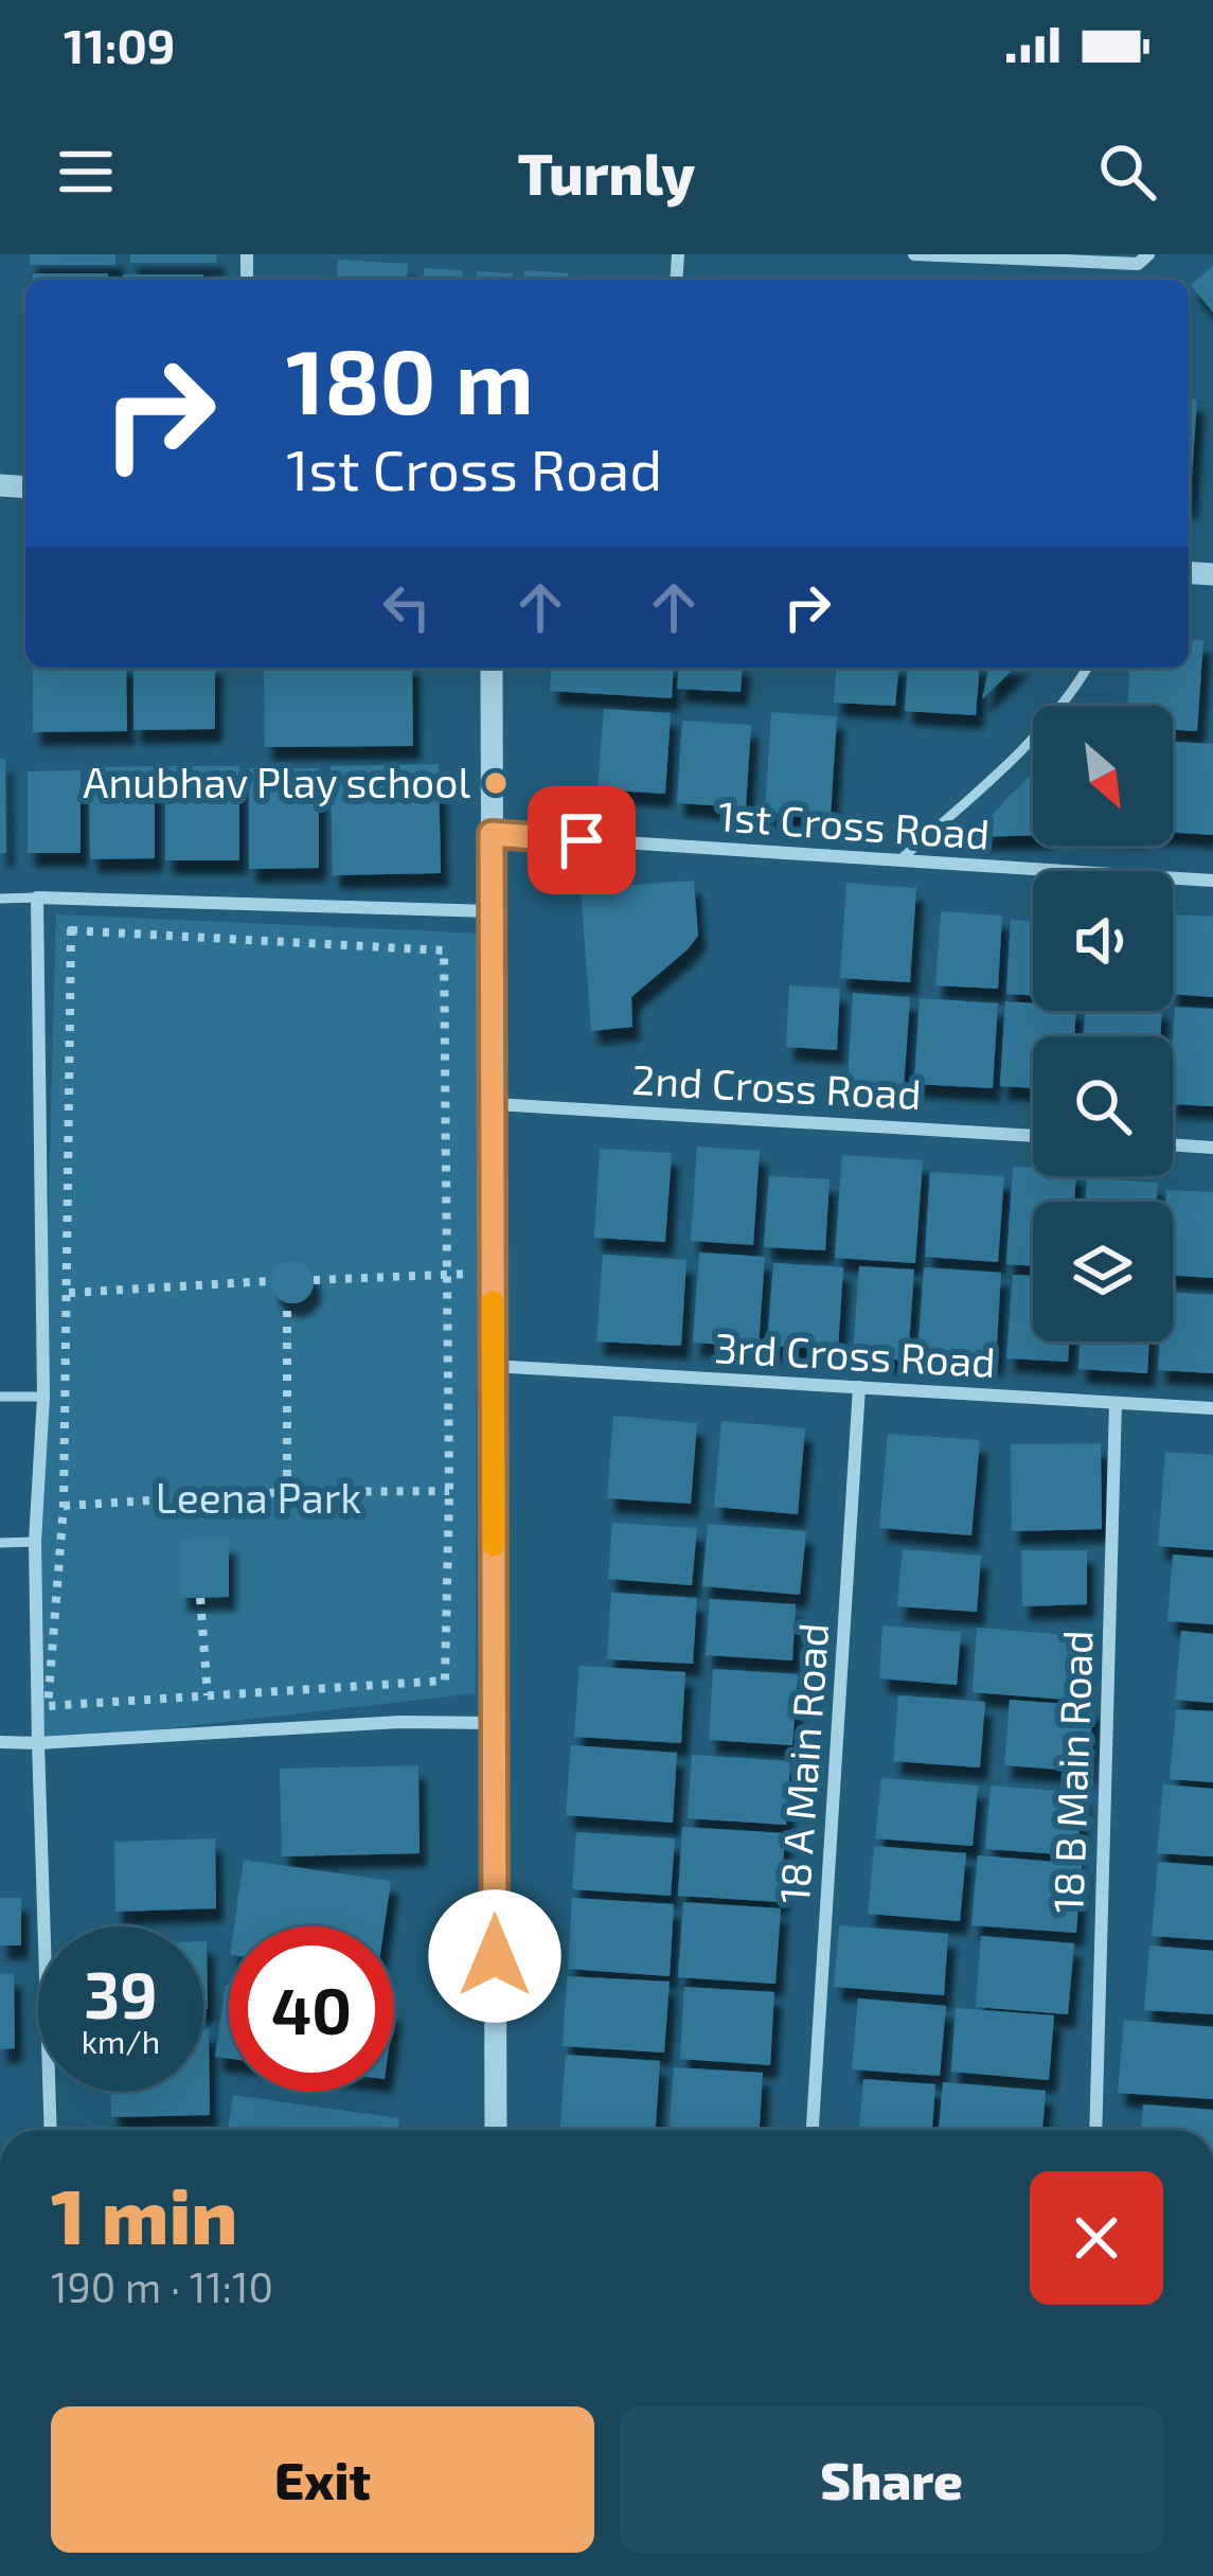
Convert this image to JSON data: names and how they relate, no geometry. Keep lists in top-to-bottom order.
{
  "streets": {
    "street": [
      "1st Cross Road",
      "2nd Cross Road",
      "3rd Cross Road",
      "18 A Main Road",
      "18 B Main Road"
    ]
  },
  "crossings": [
    ["3rd Cross Road", "18 A Main Road"],
    ["3rd Cross Road", "18 B Main Road"]
  ],
  "parks": ["Leena Park"],
  "places": ["Anubhav Play school"],
  "north": "bottom right",
  "page": {
    "status": "11:09",
    "header": "Turnly",
    "turn": ["180 m", "1st Cross Road"],
    "speed": "39 km/h",
    "limit": "40",
    "heading": ["1 min", "190 m · 11:10"],
    "buttons": ["Exit", "Share"]
  }
}
